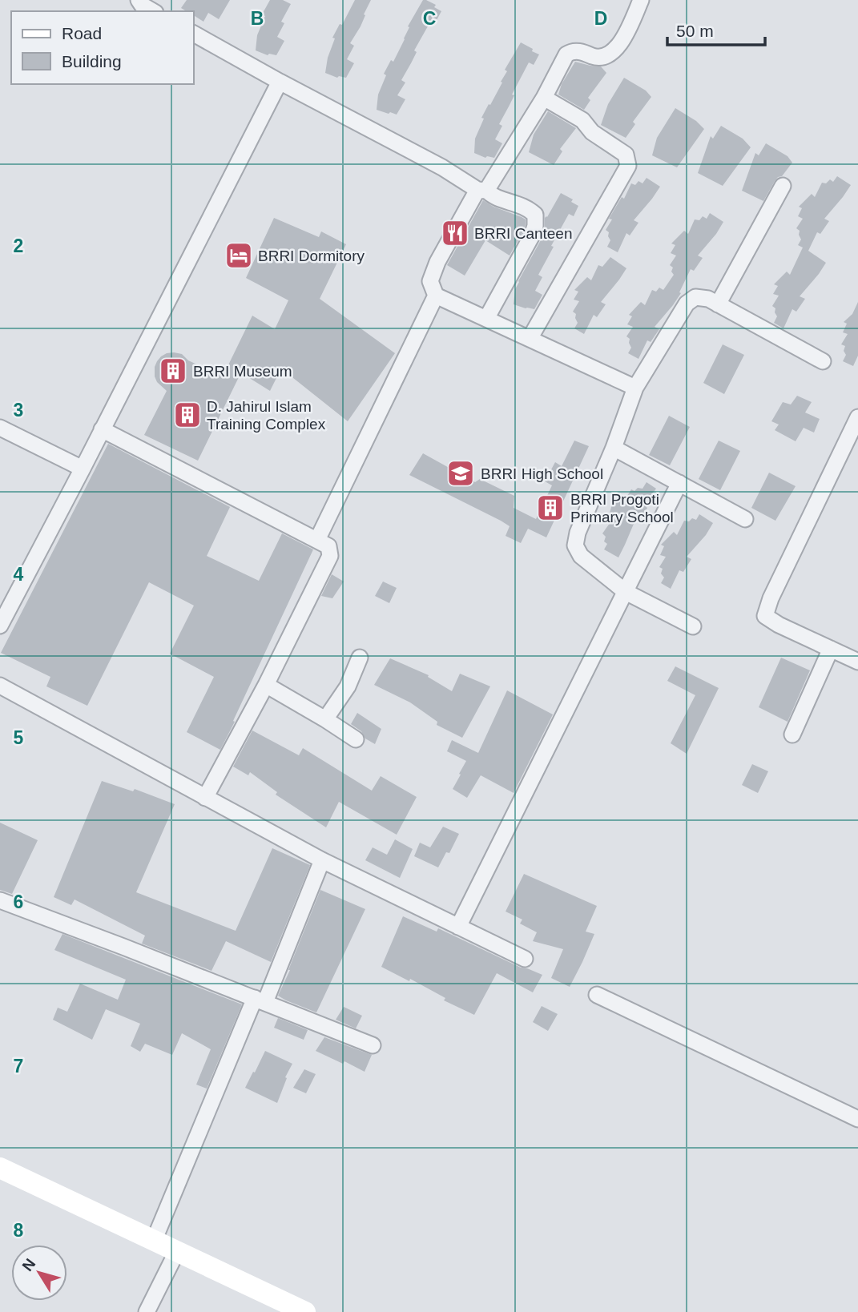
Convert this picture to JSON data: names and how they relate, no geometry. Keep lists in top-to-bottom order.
{
  "places": {
    "restaurant": ["BRRI Canteen"],
    "hotel": ["BRRI Dormitory"],
    "building": ["BRRI Museum", "D. Jahirul Islam Training Complex", "BRRI Progoti Primary School"],
    "school or university": ["BRRI High School"]
  },
  "legend": ["Road", "Building"],
  "scale_bar": "50 m",
  "north": "top left",
  "grid": {
    "columns": ["B", "C", "D"],
    "rows": [
      "2",
      "3",
      "4",
      "5",
      "6",
      "7",
      "8"
    ]
  }
}
